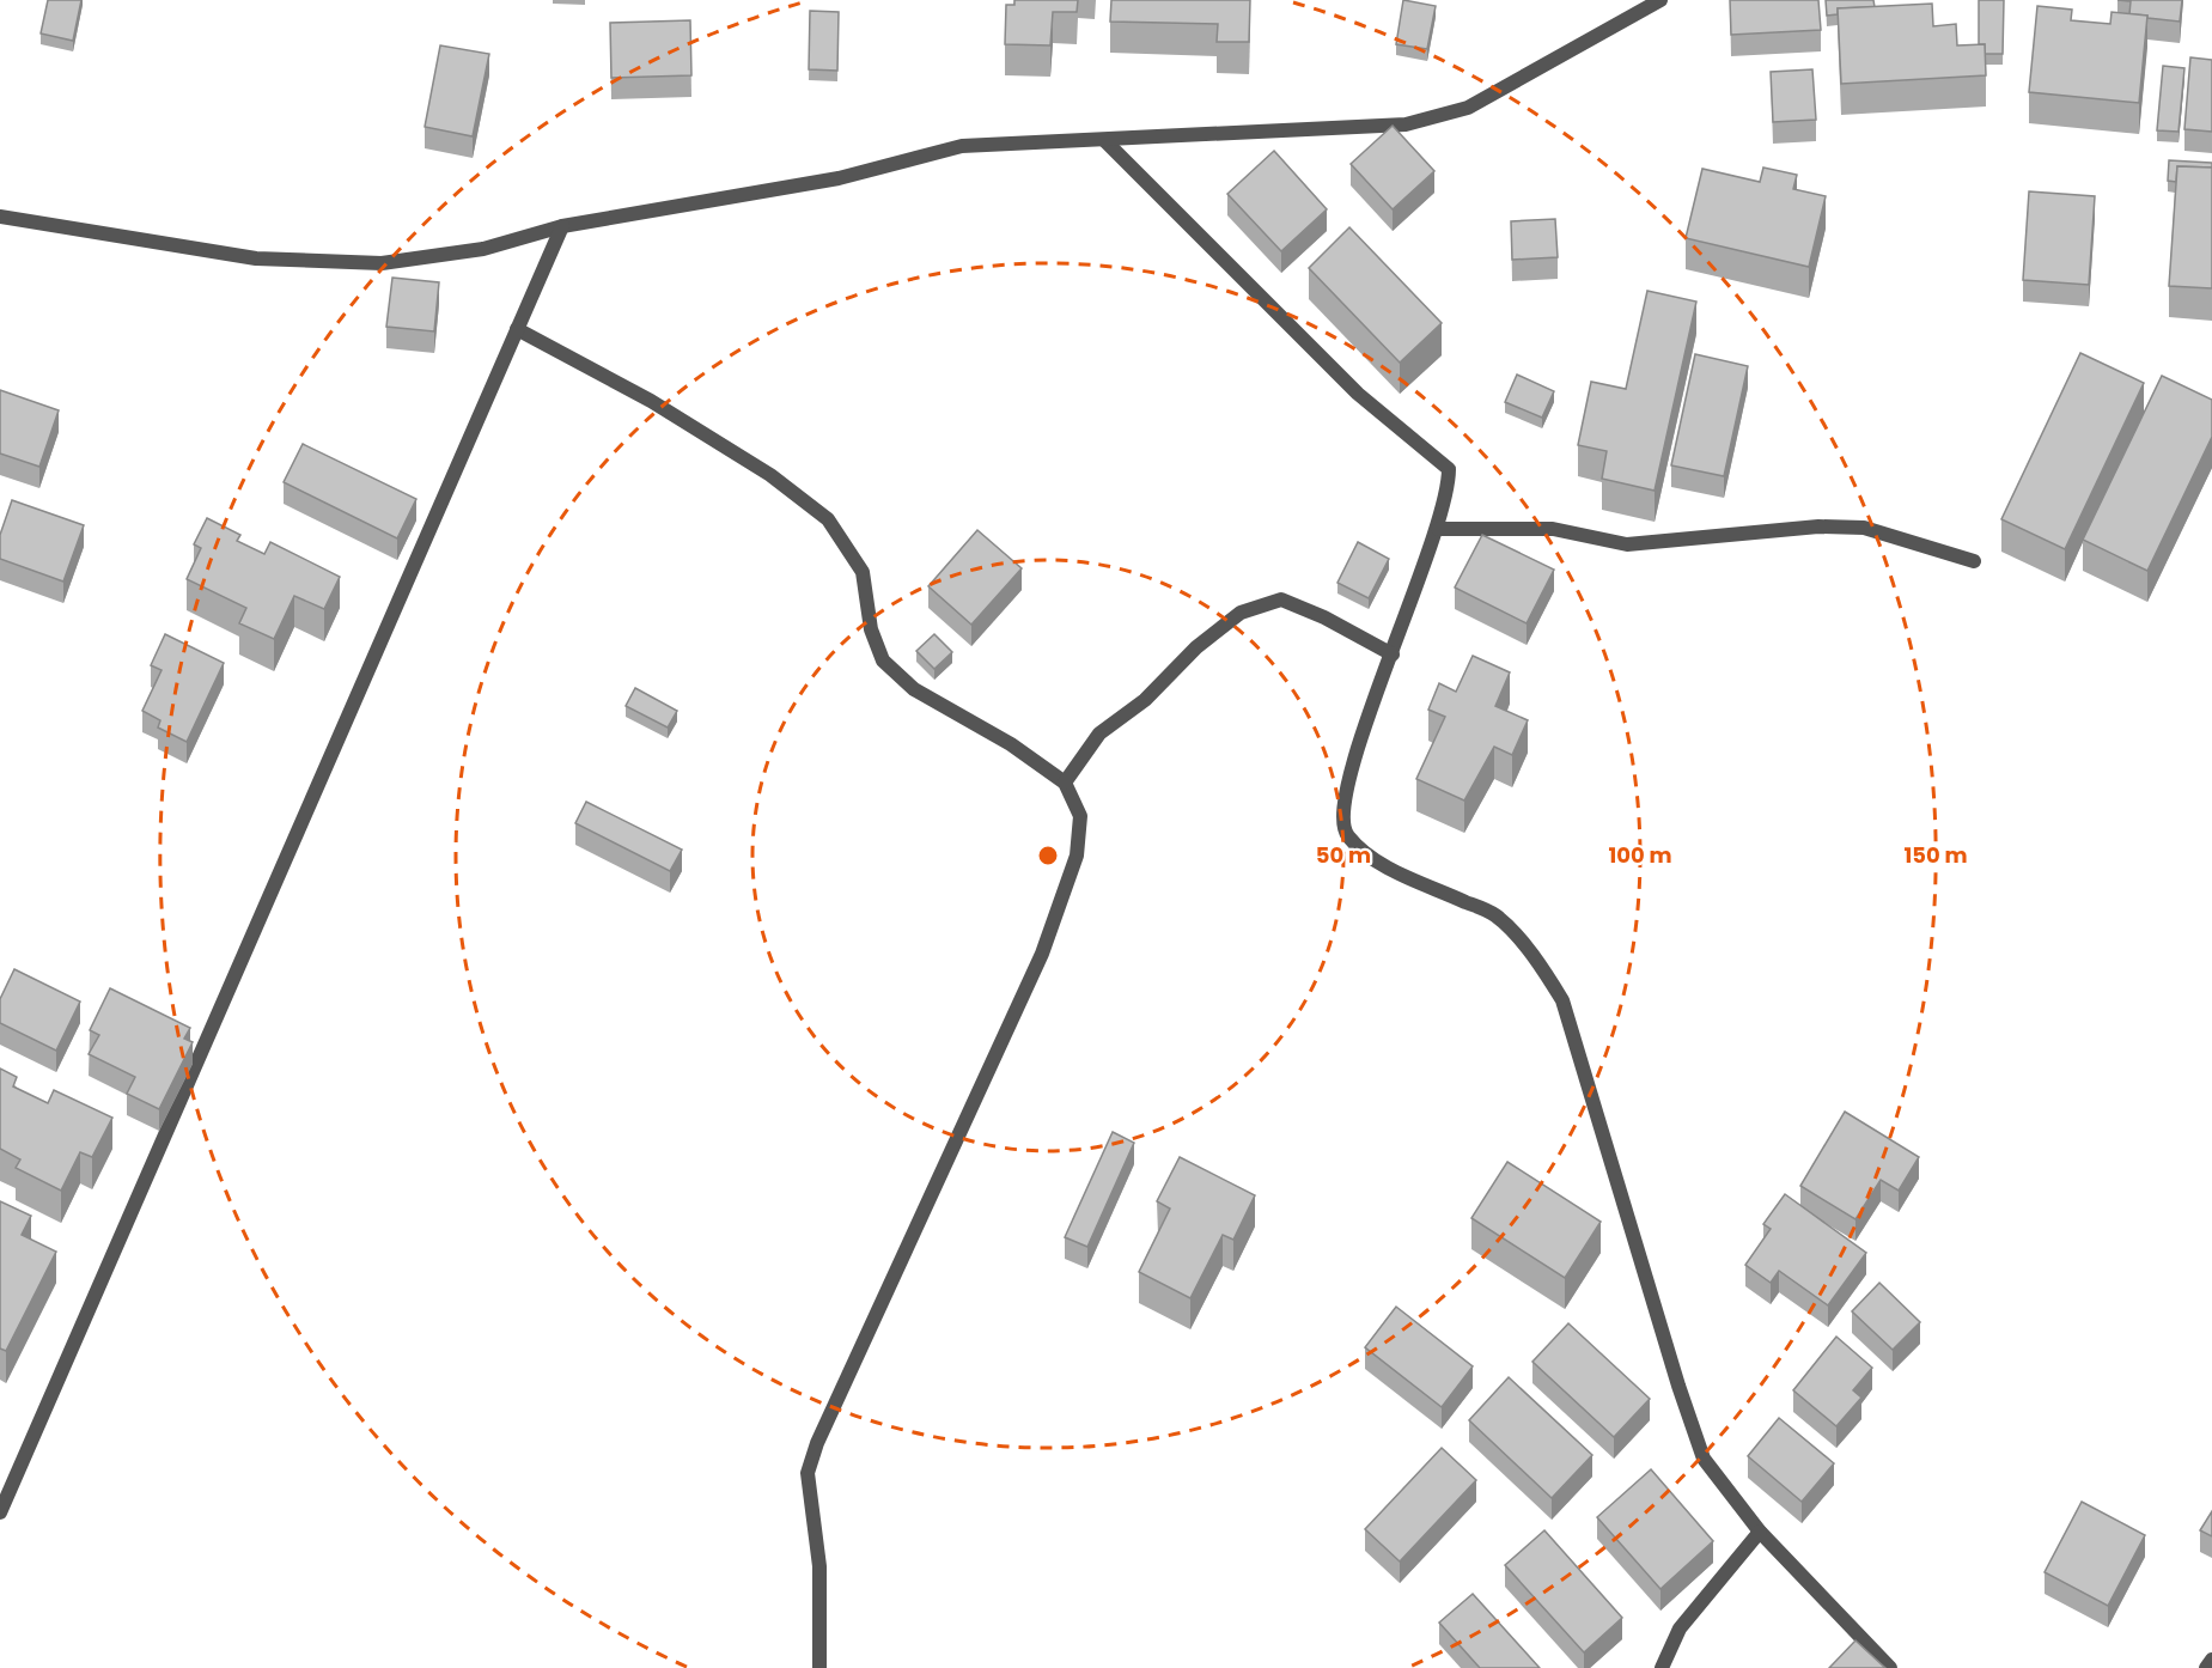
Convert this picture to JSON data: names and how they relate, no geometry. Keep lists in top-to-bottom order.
{
  "rings": ["50 m", "100 m", "150 m"]
}
